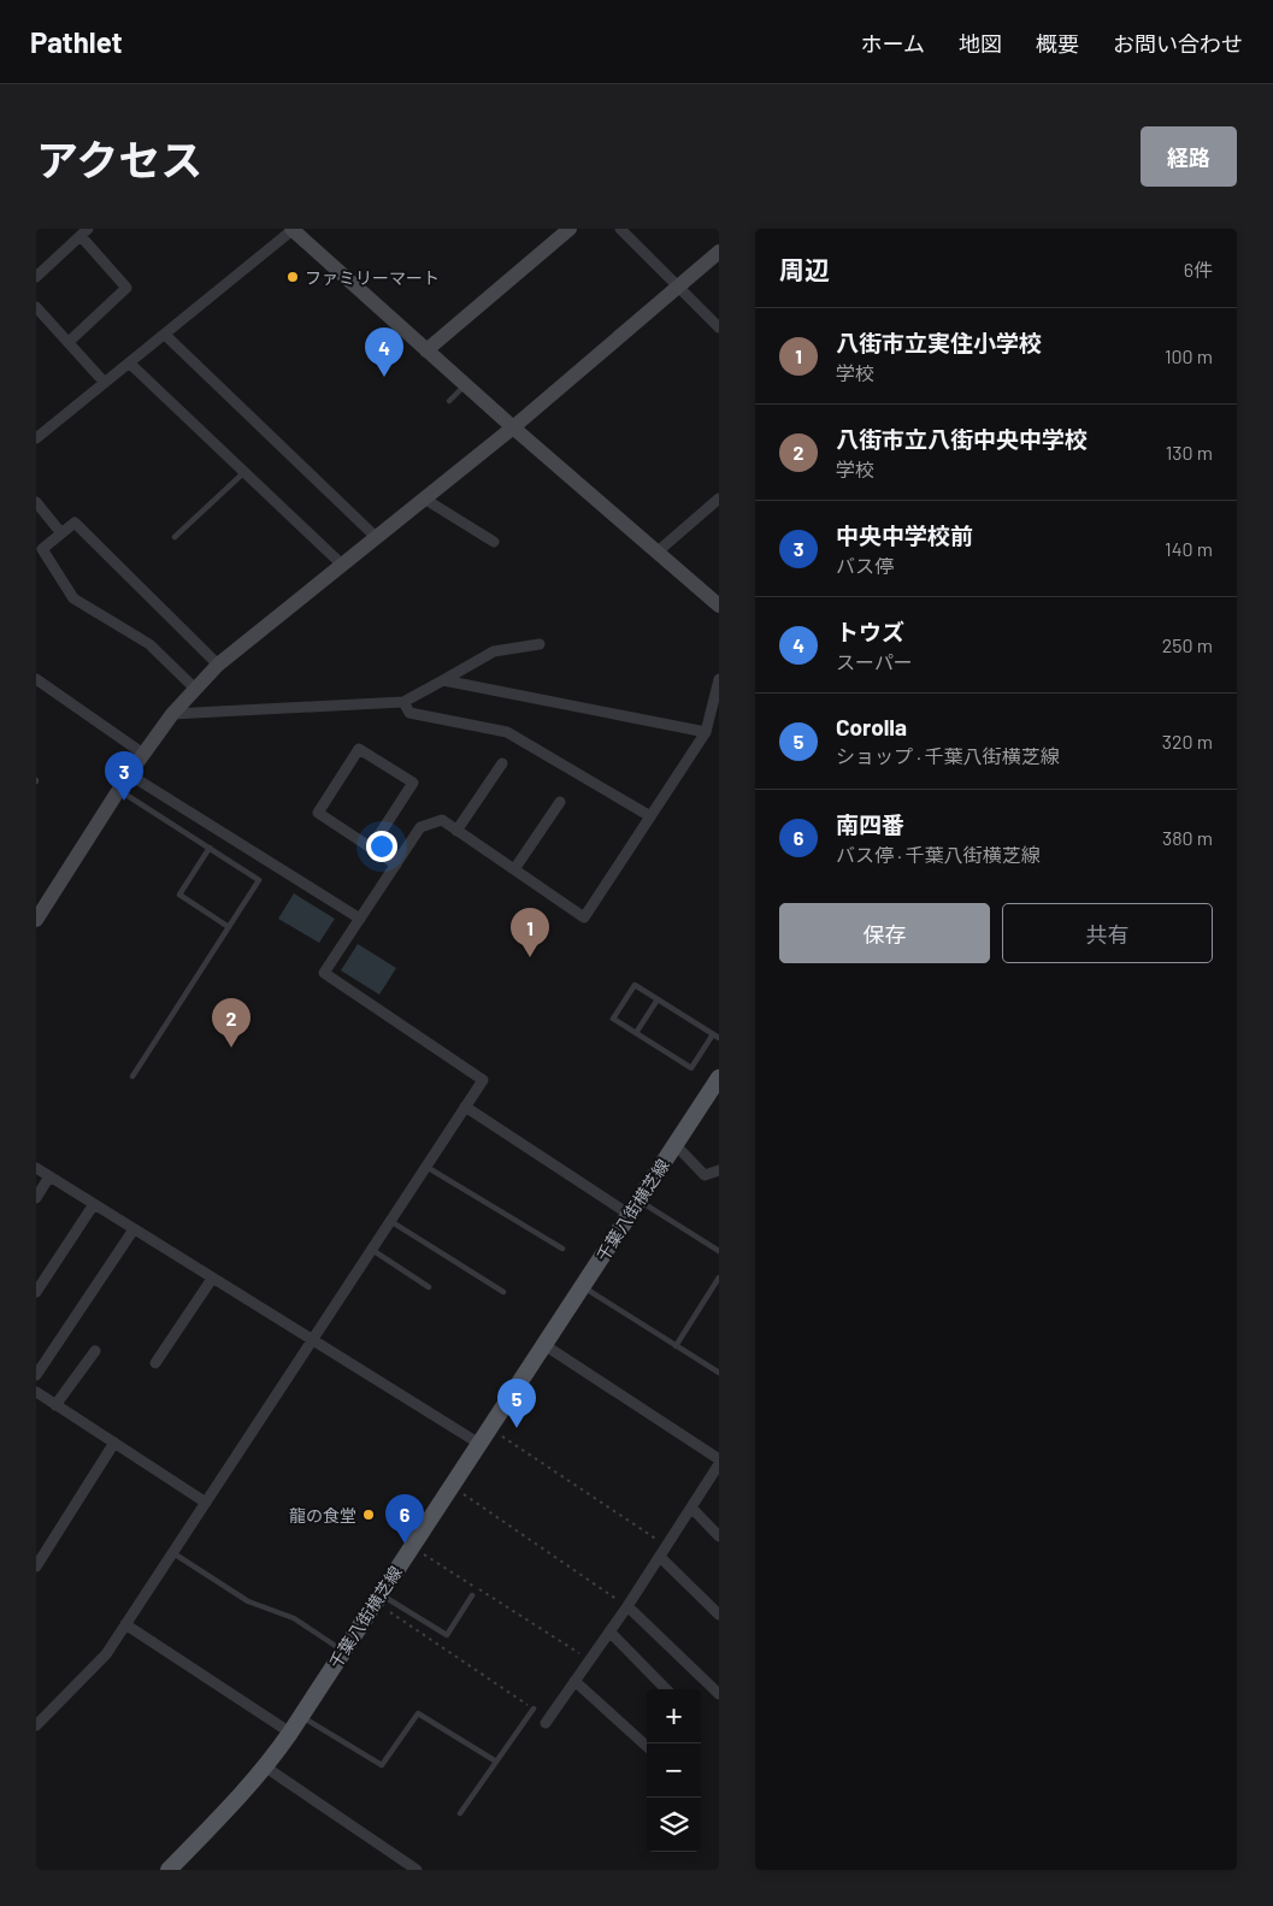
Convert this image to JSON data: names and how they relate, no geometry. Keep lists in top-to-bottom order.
{
  "streets": {
    "main road": ["千葉八街横芝線"]
  },
  "places": ["ファミリーマート", "龍の食堂"],
  "page": {
    "header": "Pathlet",
    "nav": [
      "ホーム",
      "地図",
      "概要",
      "お問い合わせ"
    ],
    "title": "アクセス",
    "buttons": [
      "経路",
      ["保存", "共有"]
    ],
    "heading": ["周辺", "6件"],
    "list": [
      {
        "mark": "1",
        "name": "八街市立実住小学校",
        "note": "学校",
        "value": "100 m"
      },
      {
        "mark": "2",
        "name": "八街市立八街中央中学校",
        "note": "学校",
        "value": "130 m"
      },
      {
        "mark": "3",
        "name": "中央中学校前",
        "note": "バス停",
        "value": "140 m"
      },
      {
        "mark": "4",
        "name": "トウズ",
        "note": "スーパー",
        "value": "250 m"
      },
      {
        "mark": "5",
        "name": "Corolla",
        "note": "ショップ · 千葉八街横芝線",
        "value": "320 m"
      },
      {
        "mark": "6",
        "name": "南四番",
        "note": "バス停 · 千葉八街横芝線",
        "value": "380 m"
      }
    ],
    "pins": [
      "4",
      "3",
      "1",
      "2",
      "5",
      "6"
    ],
    "map_buttons": ["+", "−"]
  }
}
